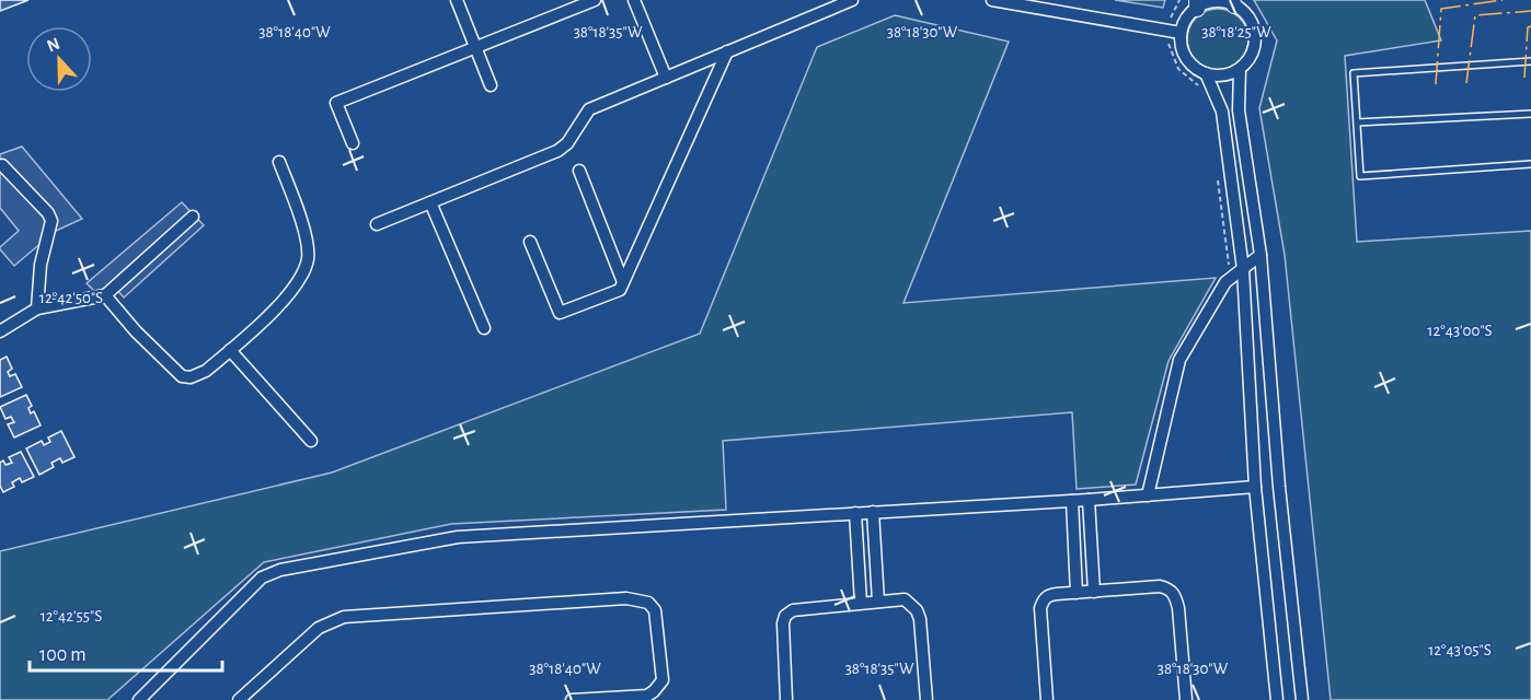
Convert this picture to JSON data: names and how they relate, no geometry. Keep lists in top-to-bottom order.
{
  "scale_bar": "100 m",
  "north": "top",
  "coordinates": [
    "38°18'40\"W",
    "38°18'35\"W",
    "38°18'30\"W",
    "38°18'25\"W",
    "12°42'50\"S",
    "12°43'00\"S",
    "12°42'55\"S",
    "12°43'05\"S"
  ]
}
